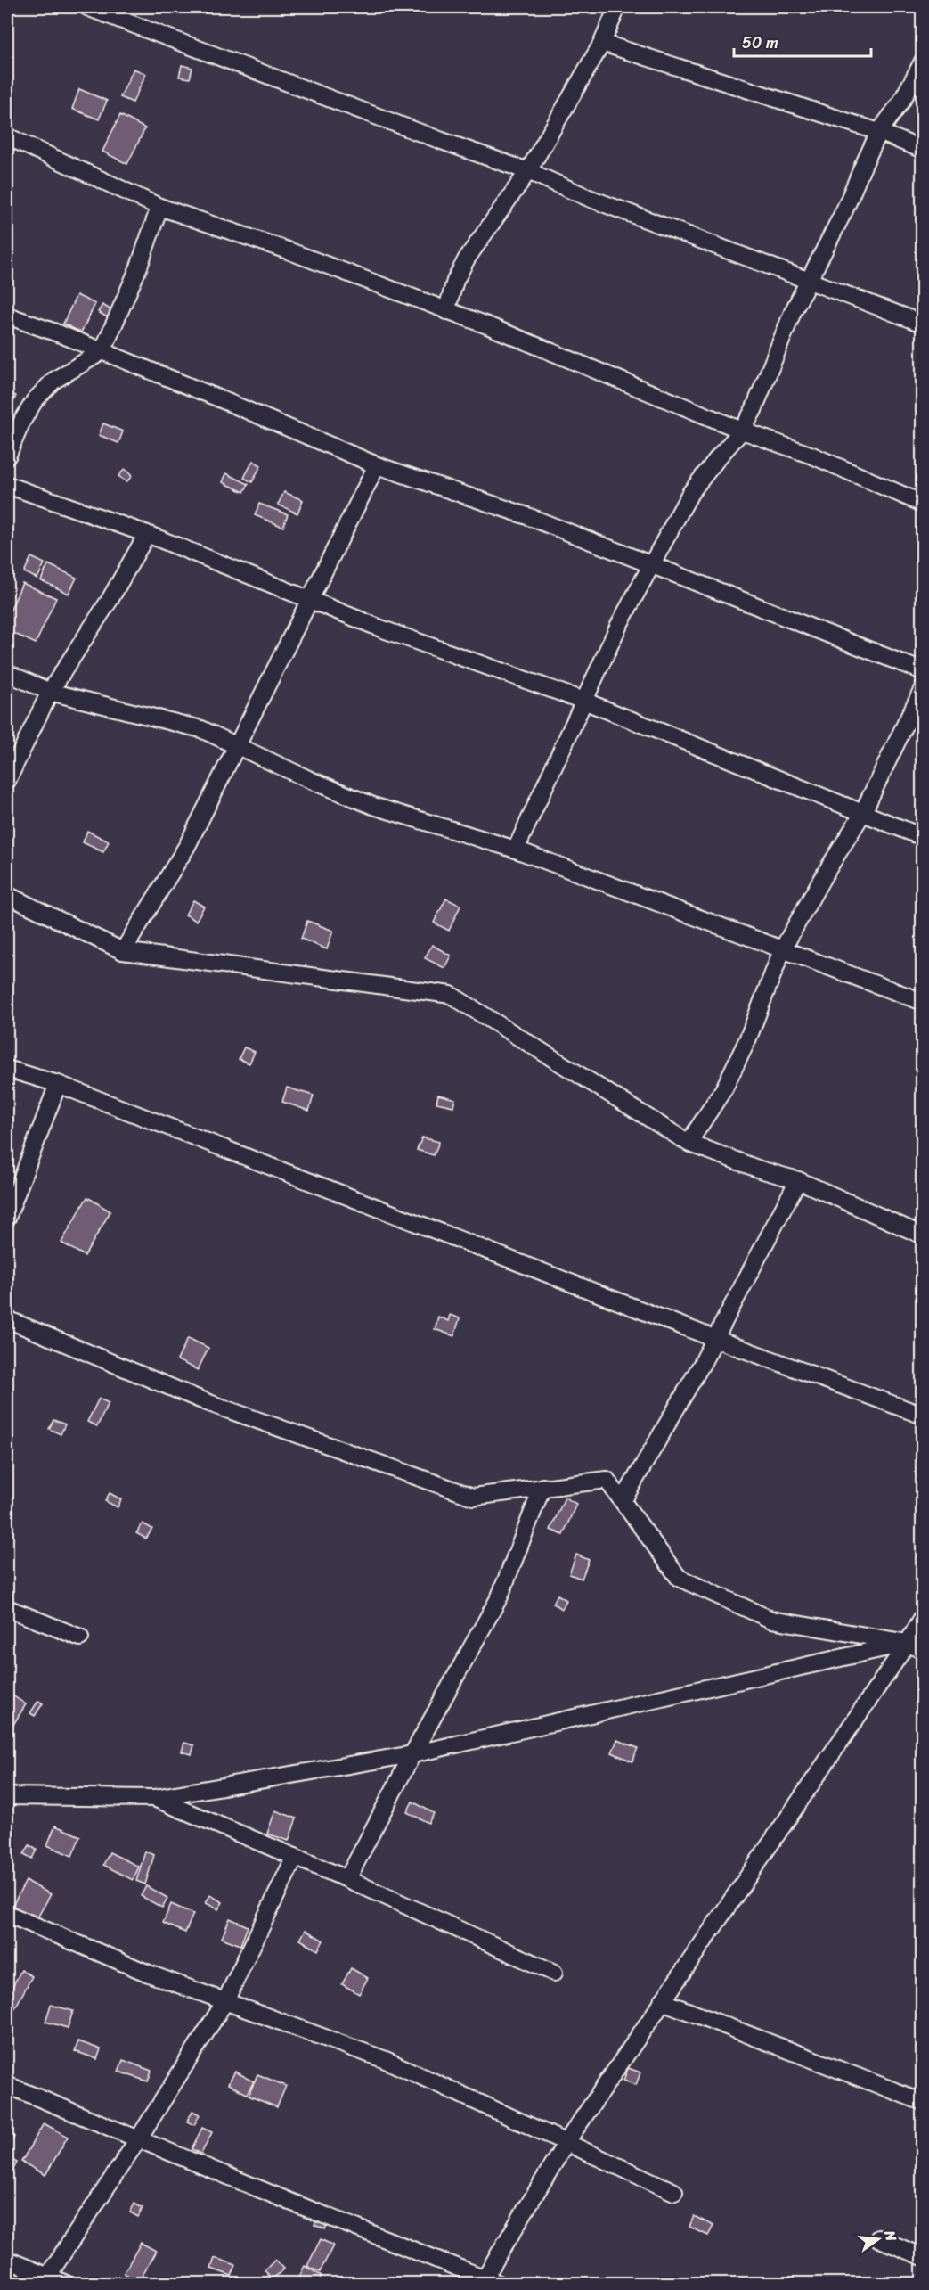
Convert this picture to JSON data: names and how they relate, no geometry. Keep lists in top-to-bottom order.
{
  "scale_bar": "50 m",
  "north": "right"
}
